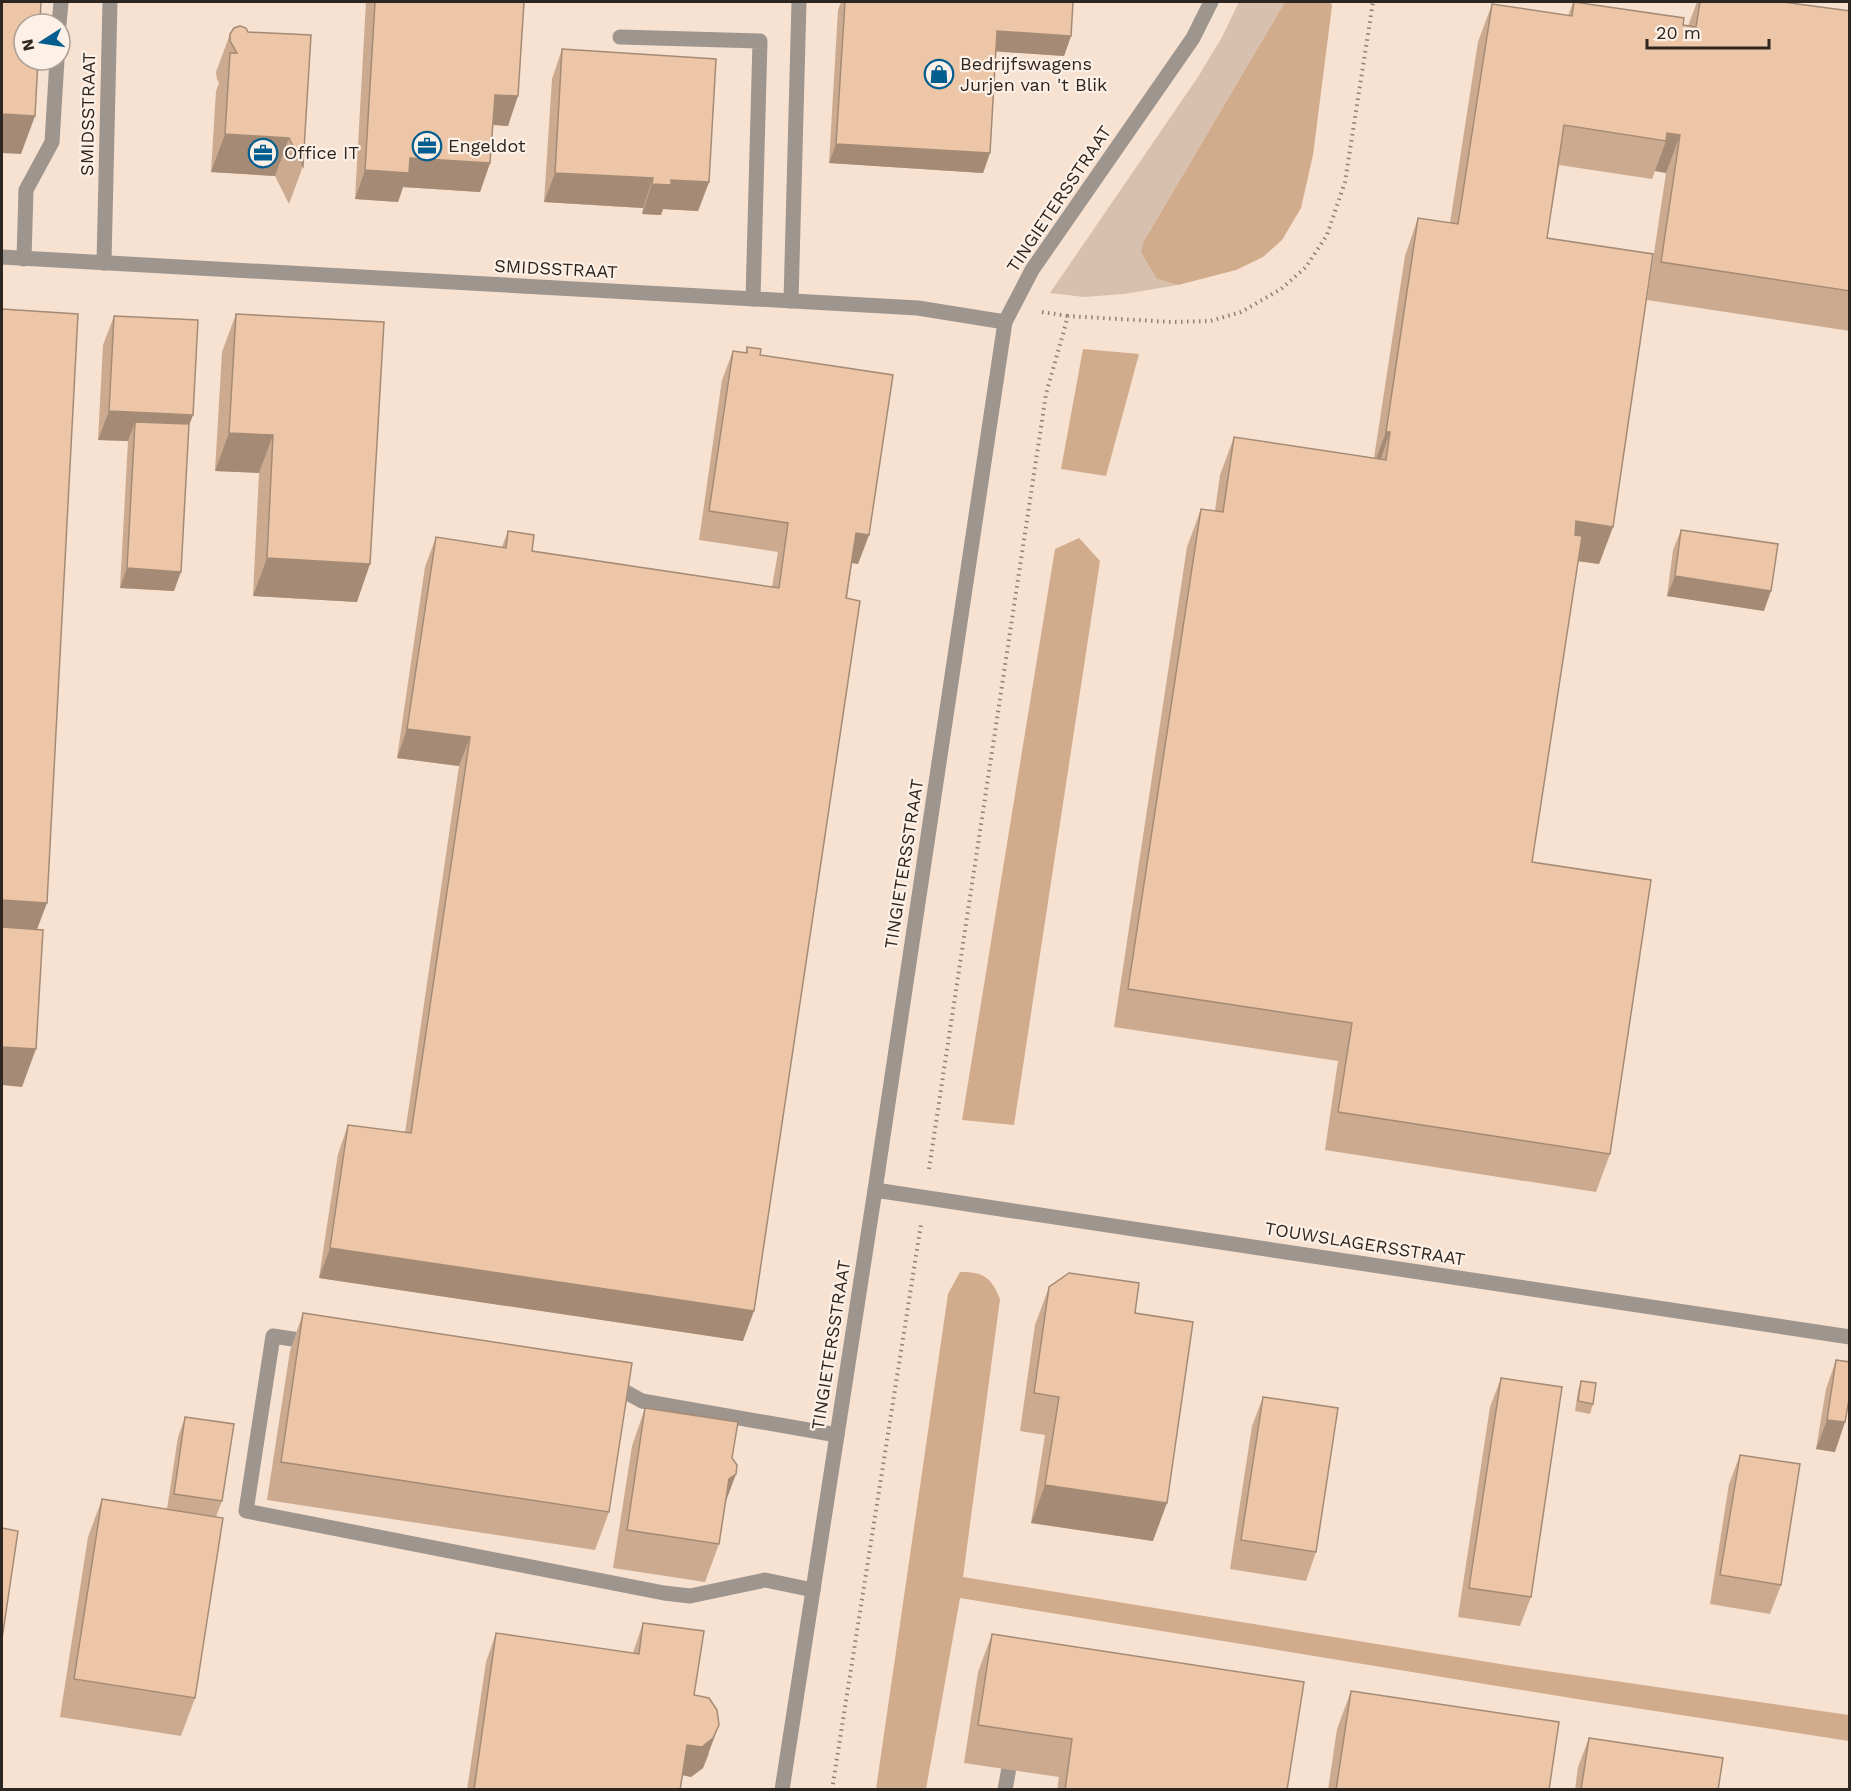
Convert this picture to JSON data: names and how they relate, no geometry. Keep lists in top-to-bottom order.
{
  "streets": {
    "street": ["SMIDSSTRAAT", "TINGIETERSSTRAAT", "TOUWSLAGERSSTRAAT"]
  },
  "crossings": [
    ["SMIDSSTRAAT", "TINGIETERSSTRAAT"],
    ["TINGIETERSSTRAAT", "TOUWSLAGERSSTRAAT"]
  ],
  "places": {
    "shop": ["Bedrijfswagens Jurjen van 't Blik"],
    "office": ["Engeldot", "Office IT"]
  },
  "scale_bar": "20 m",
  "north": "left"
}
